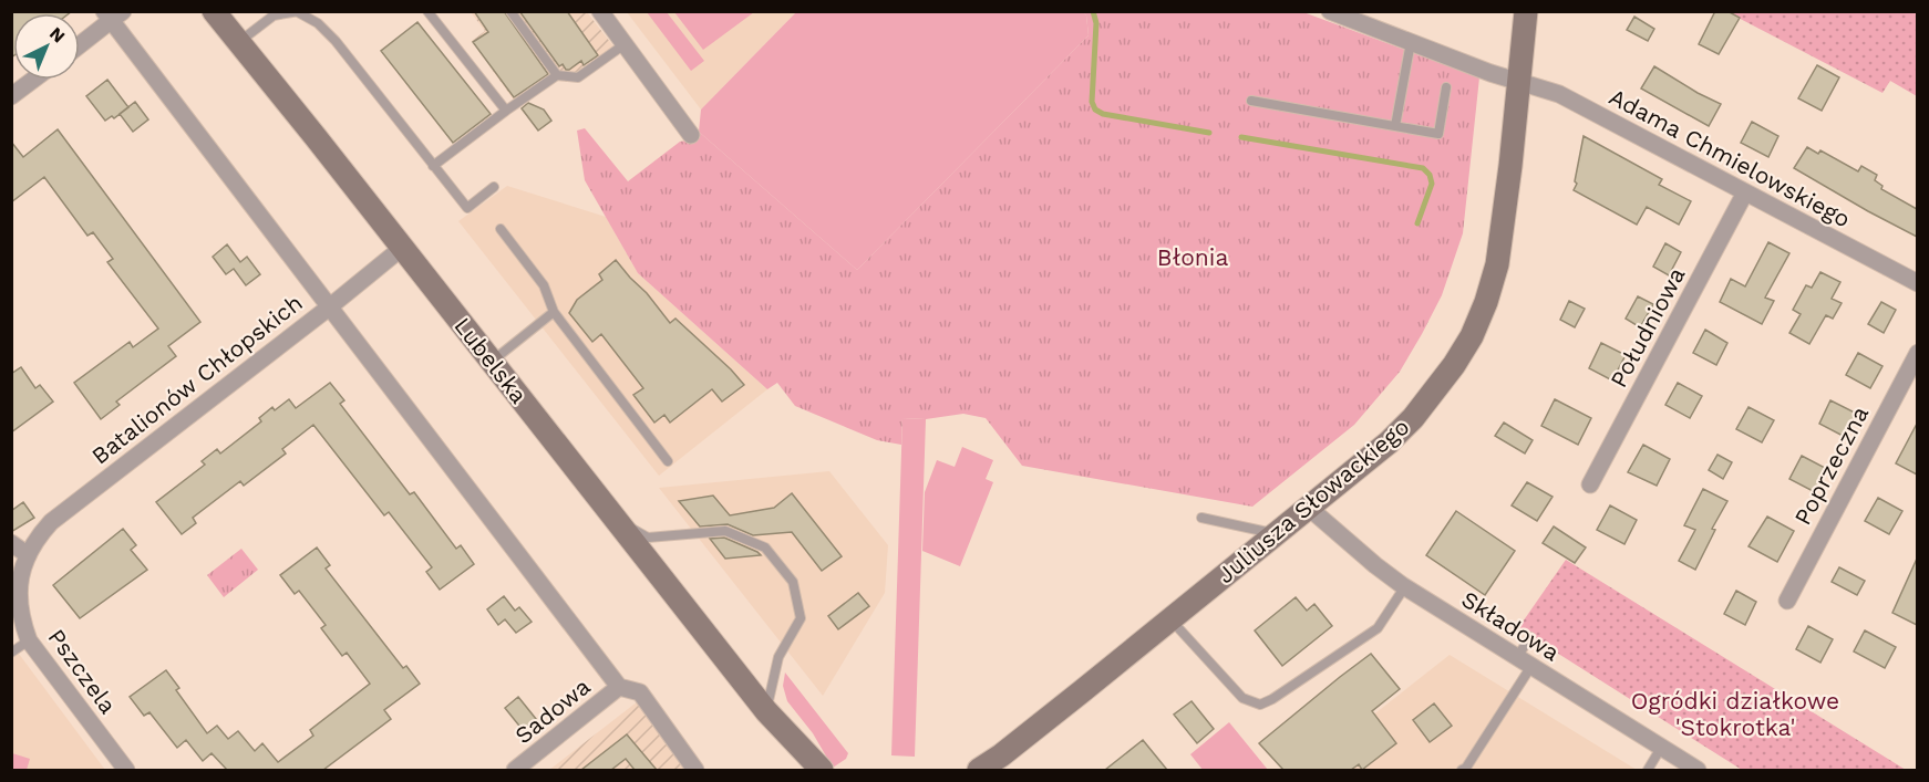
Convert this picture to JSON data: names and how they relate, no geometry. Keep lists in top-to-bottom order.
{
  "streets": {
    "main road": ["Lubelska", "Juliusza Słowackiego"],
    "street": [
      "Adama Chmielowskiego",
      "Południowa",
      "Batalionów Chłopskich",
      "Poprzeczna",
      "Składowa",
      "Pszczela",
      "Sadowa"
    ]
  },
  "crossings": [
    ["Adama Chmielowskiego", "Południowa"],
    ["Adama Chmielowskiego", "Juliusza Słowackiego"],
    ["Lubelska", "Batalionów Chłopskich"],
    ["Batalionów Chłopskich", "Pszczela"],
    ["Juliusza Słowackiego", "Składowa"]
  ],
  "parks": ["Błonia", "Ogródki działkowe 'Stokrotka'"],
  "north": "top right"
}
